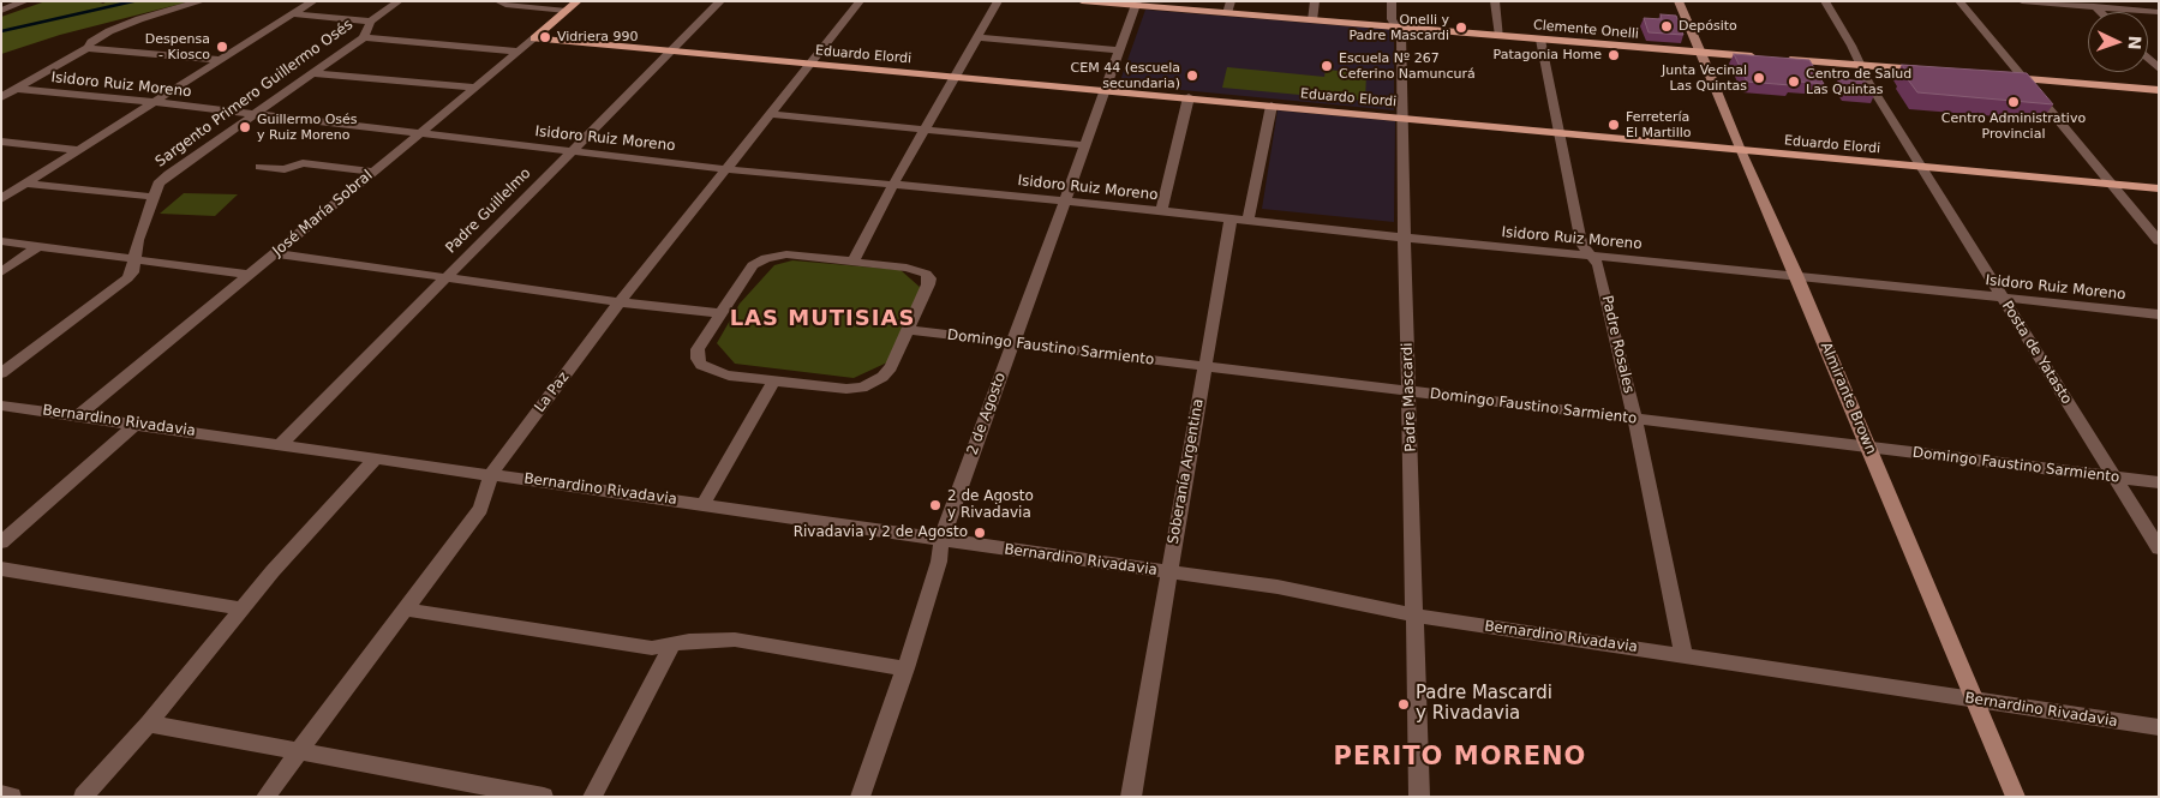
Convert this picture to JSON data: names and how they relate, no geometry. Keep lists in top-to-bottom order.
{
  "streets": {
    "main road": ["Clemente Onelli", "Eduardo Elordi", "José María Sobral"],
    "street": [
      "Isidoro Ruiz Moreno",
      "Sargento Primero Guillermo Osés",
      "Padre Guillelmo",
      "Padre Rosales",
      "Domingo Faustino Sarmiento",
      "Posta de Yatasto",
      "La Paz",
      "Padre Mascardi",
      "Almirante Brown",
      "2 de Agosto",
      "Bernardino Rivadavia",
      "Soberanía Argentina"
    ]
  },
  "crossings": [
    ["Clemente Onelli", "Padre Rosales"],
    ["Clemente Onelli", "Posta de Yatasto"],
    ["Clemente Onelli", "Padre Mascardi"],
    ["Clemente Onelli", "Almirante Brown"],
    ["Clemente Onelli", "2 de Agosto"],
    ["Eduardo Elordi", "Padre Guillelmo"],
    ["Eduardo Elordi", "José María Sobral"],
    ["Eduardo Elordi", "Padre Rosales"],
    ["Eduardo Elordi", "Posta de Yatasto"],
    ["Eduardo Elordi", "La Paz"],
    ["Eduardo Elordi", "Padre Mascardi"],
    ["Eduardo Elordi", "Almirante Brown"],
    ["Eduardo Elordi", "2 de Agosto"],
    ["Isidoro Ruiz Moreno", "Sargento Primero Guillermo Osés"],
    ["Isidoro Ruiz Moreno", "Padre Guillelmo"],
    ["Isidoro Ruiz Moreno", "José María Sobral"],
    ["Isidoro Ruiz Moreno", "Padre Rosales"],
    ["Isidoro Ruiz Moreno", "Posta de Yatasto"],
    ["Isidoro Ruiz Moreno", "La Paz"],
    ["Isidoro Ruiz Moreno", "Padre Mascardi"],
    ["Isidoro Ruiz Moreno", "Almirante Brown"],
    ["Isidoro Ruiz Moreno", "2 de Agosto"],
    ["Isidoro Ruiz Moreno", "Soberanía Argentina"],
    ["Padre Guillelmo", "Bernardino Rivadavia"],
    ["José María Sobral", "Bernardino Rivadavia"],
    ["Padre Rosales", "Domingo Faustino Sarmiento"],
    ["Padre Rosales", "Bernardino Rivadavia"],
    ["Domingo Faustino Sarmiento", "Posta de Yatasto"],
    ["Domingo Faustino Sarmiento", "Padre Mascardi"],
    ["Domingo Faustino Sarmiento", "Almirante Brown"],
    ["Domingo Faustino Sarmiento", "2 de Agosto"],
    ["Domingo Faustino Sarmiento", "Soberanía Argentina"],
    ["La Paz", "Bernardino Rivadavia"],
    ["Padre Mascardi", "Bernardino Rivadavia"],
    ["Almirante Brown", "Bernardino Rivadavia"],
    ["2 de Agosto", "Bernardino Rivadavia"],
    ["Bernardino Rivadavia", "Soberanía Argentina"]
  ],
  "districts": ["LAS MUTISIAS", "PERITO MORENO"],
  "places": [
    "Depósito",
    "Onelli y Padre Mascardi",
    "Vidriera 990",
    "Despensa - Kiosco",
    "Patagonia Home",
    "Escuela Nº 267 Ceferino Namuncurá",
    "CEM 44 (escuela secundaria)",
    "Junta Vecinal Las Quintas",
    "Centro de Salud Las Quintas",
    "Centro Administrativo Provincial",
    "Ferretería El Martillo",
    "Guillermo Osés y Ruiz Moreno",
    "2 de Agosto y Rivadavia",
    "Rivadavia y 2 de Agosto",
    "Padre Mascardi y Rivadavia"
  ],
  "north": "right"
}
